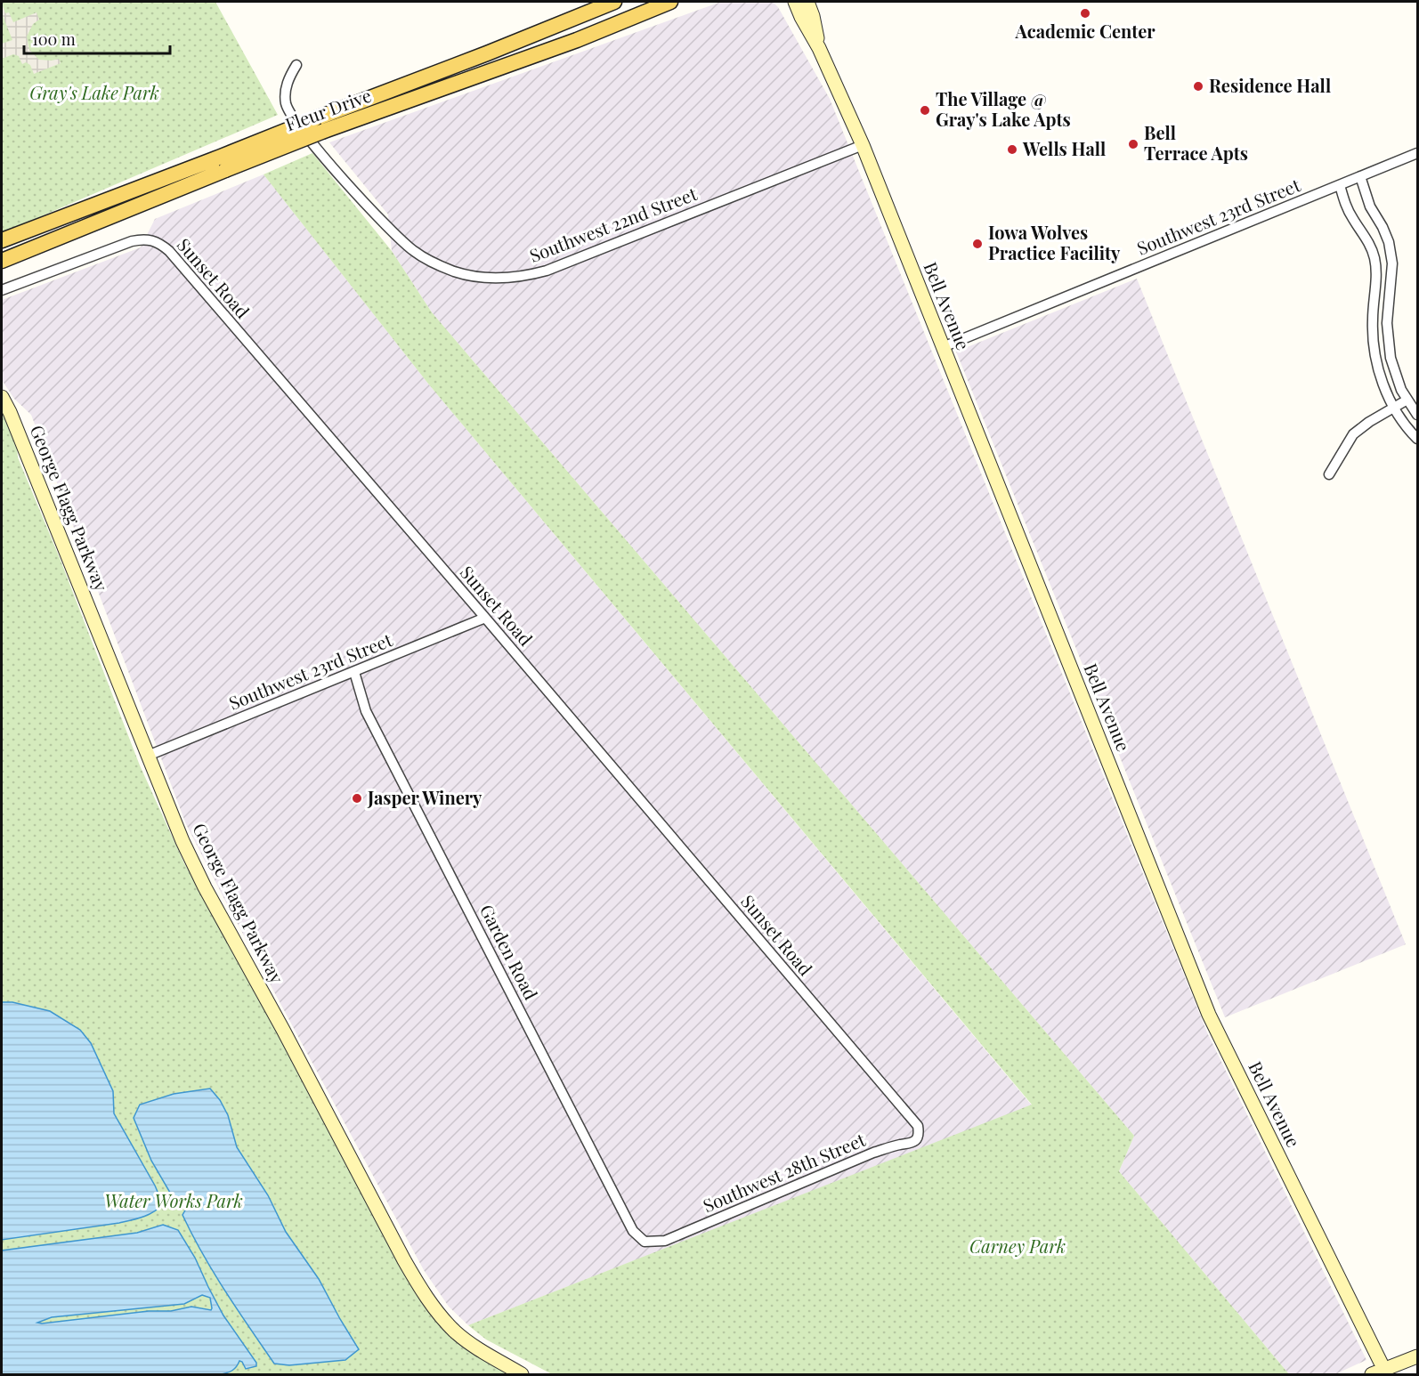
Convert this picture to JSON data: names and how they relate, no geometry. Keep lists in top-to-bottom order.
{
  "streets": {
    "main road": ["Fleur Drive"],
    "street": [
      "Southwest 23rd Street",
      "Southwest 22nd Street",
      "Sunset Road",
      "Bell Avenue",
      "George Flagg Parkway",
      "Garden Road",
      "Southwest 28th Street"
    ]
  },
  "crossings": [
    ["Southwest 23rd Street", "Sunset Road"],
    ["Southwest 23rd Street", "Bell Avenue"],
    ["Southwest 23rd Street", "George Flagg Parkway"],
    ["Southwest 23rd Street", "Garden Road"],
    ["Southwest 22nd Street", "Bell Avenue"],
    ["Sunset Road", "Southwest 28th Street"],
    ["Garden Road", "Southwest 28th Street"]
  ],
  "parks": ["Gray's Lake Park", "Water Works Park", "Carney Park"],
  "places": [
    "Academic Center",
    "Residence Hall",
    "The Village @ Gray's Lake Apts",
    "Bell Terrace Apts",
    "Wells Hall",
    "Iowa Wolves Practice Facility",
    "Jasper Winery"
  ],
  "scale_bar": "100 m"
}
